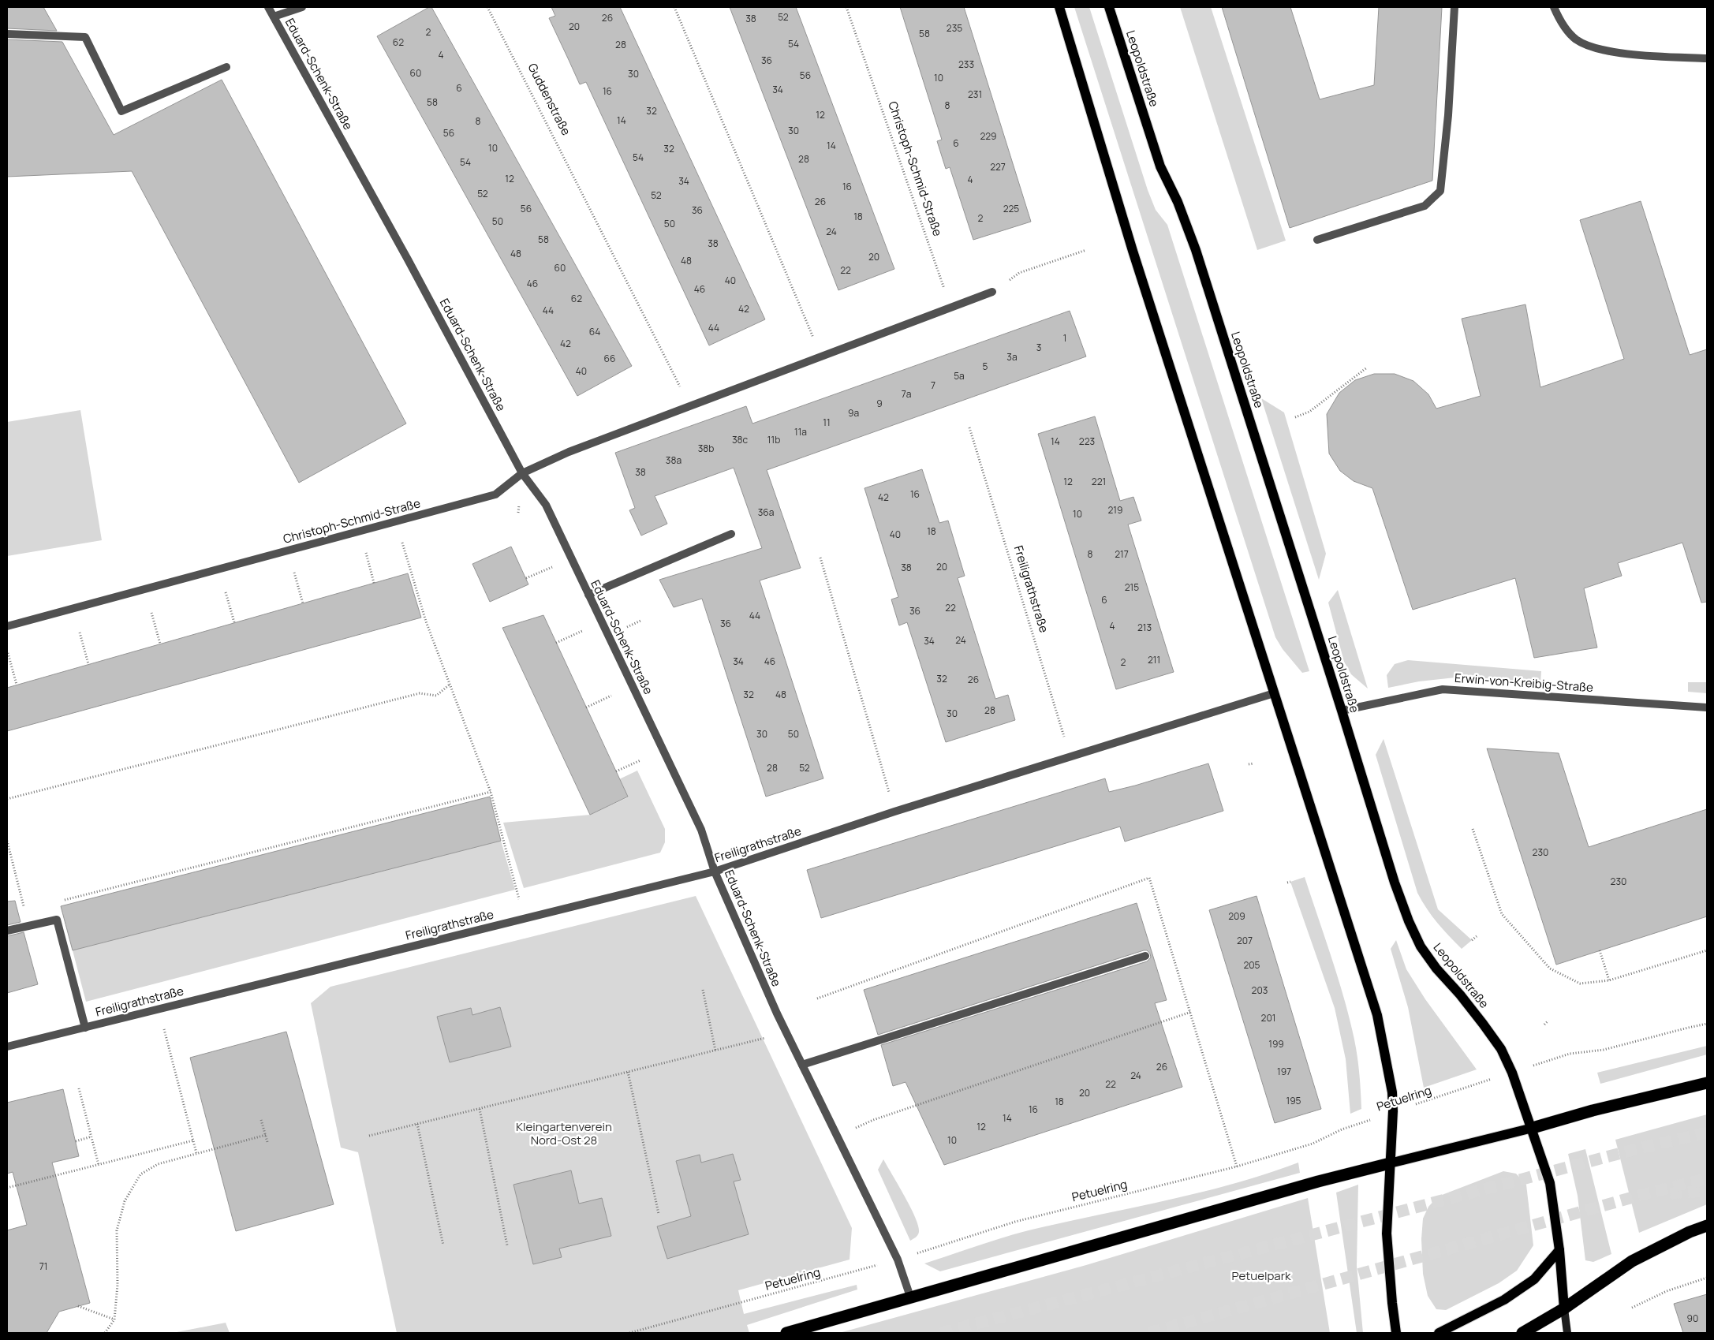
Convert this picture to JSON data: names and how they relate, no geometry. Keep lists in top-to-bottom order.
{
  "streets": {
    "main road": ["Leopoldstraße"],
    "street": [
      "Eduard-Schenk-Straße",
      "Christoph-Schmid-Straße",
      "Freiligrathstraße",
      "Erwin-von-Kreibig-Straße"
    ],
    "path": ["Guddenstraße", "Petuelring"]
  },
  "crossings": [
    ["Leopoldstraße", "Erwin-von-Kreibig-Straße"],
    ["Leopoldstraße", "Petuelring"],
    ["Eduard-Schenk-Straße", "Christoph-Schmid-Straße"],
    ["Eduard-Schenk-Straße", "Freiligrathstraße"],
    ["Eduard-Schenk-Straße", "Petuelring"],
    ["Guddenstraße", "Christoph-Schmid-Straße"]
  ],
  "parks": ["Kleingartenverein Nord-Ost 28", "Petuelpark"],
  "house_numbers": [
    "52",
    "26",
    "38",
    "20",
    "235",
    "2",
    "58",
    "62",
    "54",
    "28",
    "4",
    "36",
    "233",
    "60",
    "30",
    "56",
    "10",
    "6",
    "34",
    "16",
    "231",
    "58",
    "8",
    "32",
    "12",
    "14",
    "8",
    "30",
    "56",
    "229",
    "6",
    "14",
    "10",
    "32",
    "54",
    "28",
    "54",
    "227",
    "12",
    "4",
    "34",
    "16",
    "52",
    "52",
    "26",
    "56",
    "225",
    "36",
    "18",
    "2",
    "50",
    "50",
    "24",
    "58",
    "38",
    "48",
    "20",
    "48",
    "60",
    "22",
    "40",
    "46",
    "46",
    "62",
    "42",
    "44",
    "44",
    "64",
    "1",
    "42",
    "3",
    "3a",
    "66",
    "5",
    "40",
    "5a",
    "7",
    "7a",
    "9",
    "9a",
    "11",
    "11a",
    "38c",
    "11b",
    "14",
    "223",
    "38b",
    "38a",
    "38",
    "12",
    "221",
    "16",
    "42",
    "219",
    "36a",
    "10",
    "18",
    "40",
    "8",
    "217",
    "20",
    "38",
    "215",
    "6",
    "22",
    "36",
    "44",
    "36",
    "4",
    "213",
    "24",
    "34",
    "211",
    "34",
    "46",
    "2",
    "32",
    "26",
    "32",
    "48",
    "28",
    "30",
    "30",
    "50",
    "28",
    "52",
    "230",
    "230",
    "209",
    "207",
    "205",
    "203",
    "201",
    "199",
    "26",
    "197",
    "24",
    "22",
    "20",
    "195",
    "18",
    "16",
    "14",
    "12",
    "10",
    "71",
    "90"
  ]
}
